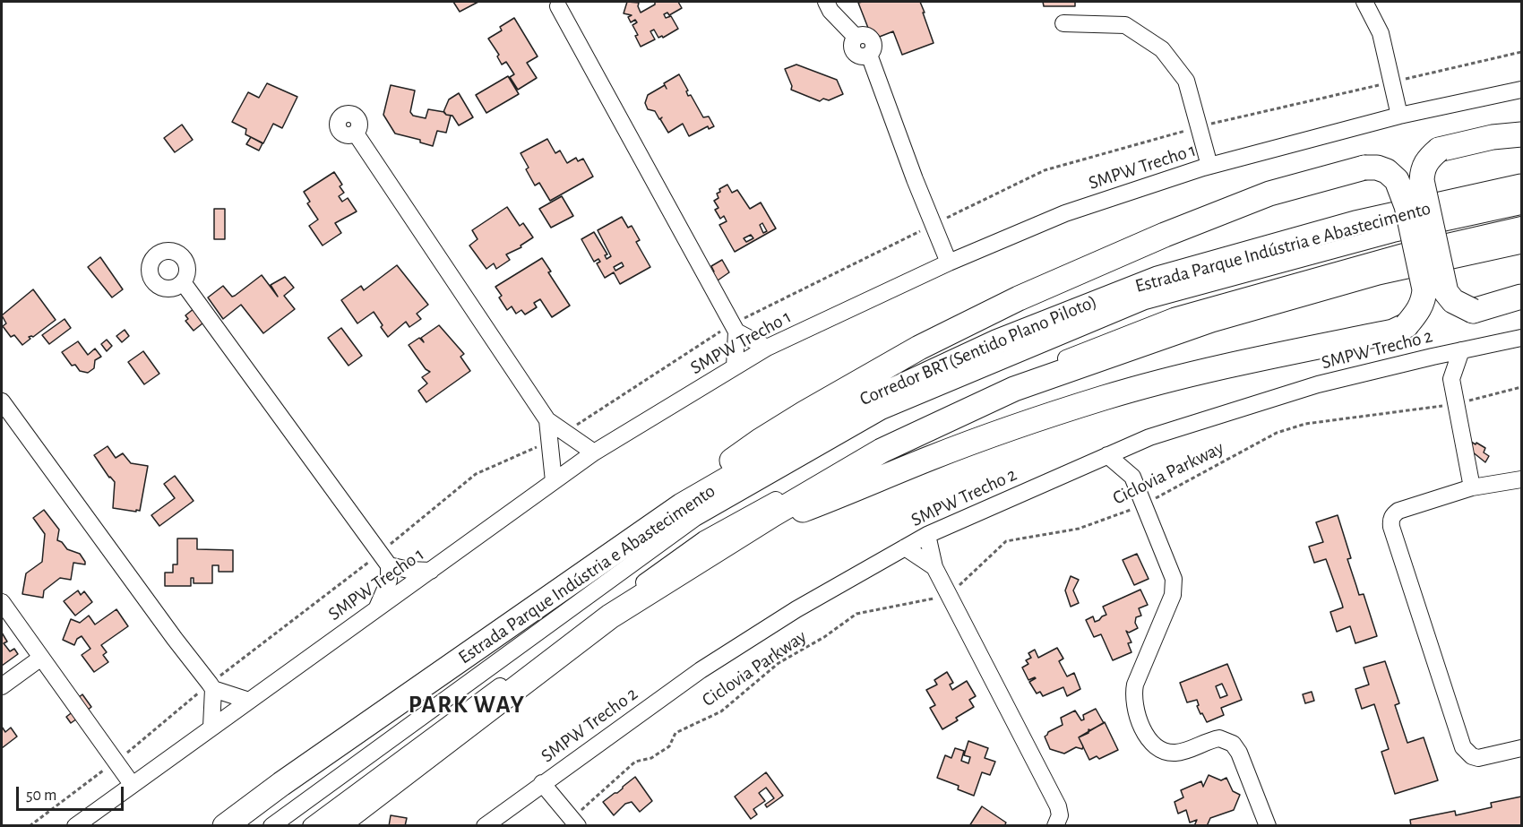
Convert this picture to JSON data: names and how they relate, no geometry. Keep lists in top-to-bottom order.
{
  "streets": {
    "highway": ["Estrada Parque Indústria e Abastecimento"],
    "street": ["SMPW Trecho 1", "SMPW Trecho 2", "Corredor BRT(Sentido Plano Piloto)"],
    "path": ["Ciclovia Parkway"]
  },
  "districts": ["PARK WAY"],
  "scale_bar": "50 m"
}
